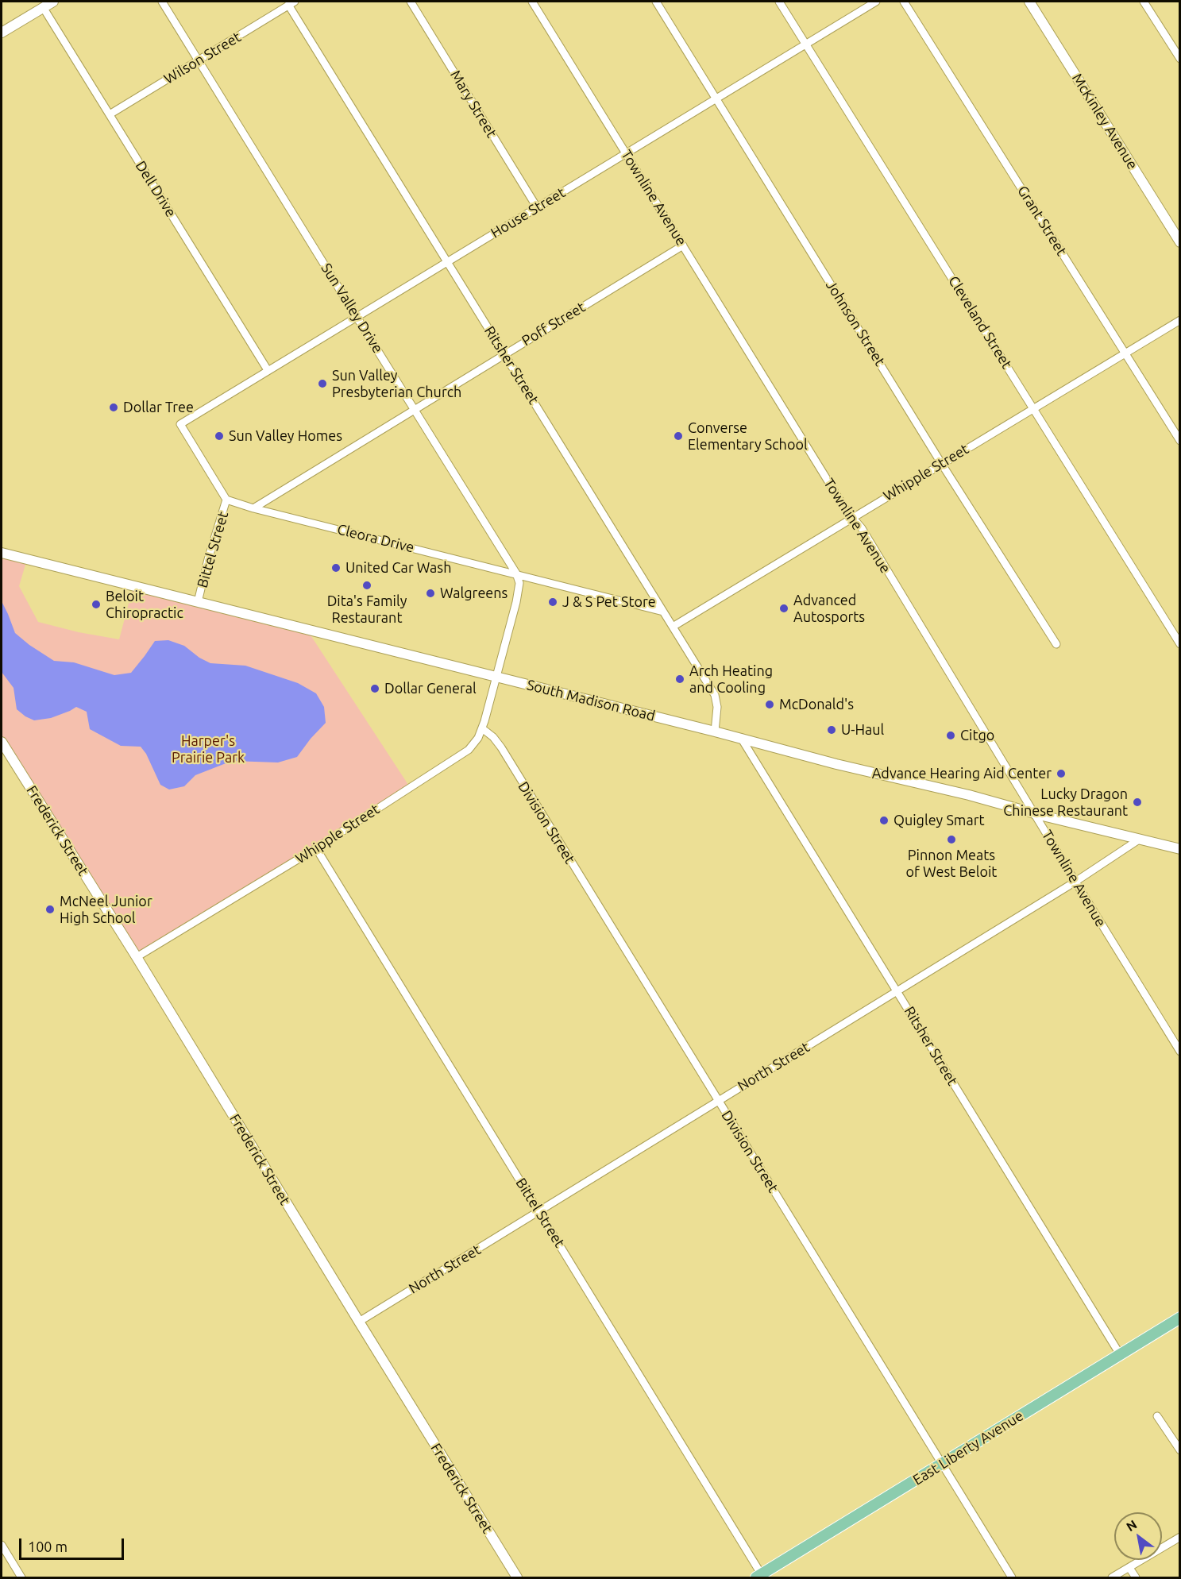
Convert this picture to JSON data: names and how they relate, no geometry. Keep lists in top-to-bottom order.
{
  "streets": {
    "main road": ["East Liberty Avenue"],
    "street": [
      "Wilson Street",
      "Mary Street",
      "McKinley Avenue",
      "Dell Drive",
      "Townline Avenue",
      "House Street",
      "Grant Street",
      "Sun Valley Drive",
      "Cleveland Street",
      "Johnson Street",
      "Poff Street",
      "Ritsher Street",
      "Whipple Street",
      "Cleora Drive",
      "Bittel Street",
      "South Madison Road",
      "Division Street",
      "Frederick Street",
      "North Street"
    ]
  },
  "crossings": [
    ["Wilson Street", "Dell Drive"],
    ["Wilson Street", "Sun Valley Drive"],
    ["Wilson Street", "Ritsher Street"],
    ["Mary Street", "House Street"],
    ["Dell Drive", "House Street"],
    ["Townline Avenue", "House Street"],
    ["Townline Avenue", "Poff Street"],
    ["Townline Avenue", "Whipple Street"],
    ["Townline Avenue", "South Madison Road"],
    ["Townline Avenue", "North Street"],
    ["House Street", "Sun Valley Drive"],
    ["House Street", "Cleveland Street"],
    ["House Street", "Johnson Street"],
    ["House Street", "Ritsher Street"],
    ["House Street", "Bittel Street"],
    ["Grant Street", "Whipple Street"],
    ["Sun Valley Drive", "Poff Street"],
    ["Sun Valley Drive", "Whipple Street"],
    ["Sun Valley Drive", "Cleora Drive"],
    ["Sun Valley Drive", "South Madison Road"],
    ["Cleveland Street", "Whipple Street"],
    ["Johnson Street", "Whipple Street"],
    ["Poff Street", "Ritsher Street"],
    ["Poff Street", "Cleora Drive"],
    ["Ritsher Street", "Whipple Street"],
    ["Ritsher Street", "Cleora Drive"],
    ["Ritsher Street", "South Madison Road"],
    ["Ritsher Street", "North Street"],
    ["Ritsher Street", "East Liberty Avenue"],
    ["Whipple Street", "Bittel Street"],
    ["Whipple Street", "South Madison Road"],
    ["Whipple Street", "Division Street"],
    ["Whipple Street", "Frederick Street"],
    ["Cleora Drive", "Bittel Street"],
    ["Bittel Street", "South Madison Road"],
    ["Bittel Street", "North Street"],
    ["Bittel Street", "East Liberty Avenue"],
    ["South Madison Road", "North Street"],
    ["Division Street", "North Street"],
    ["Division Street", "East Liberty Avenue"],
    ["Frederick Street", "North Street"]
  ],
  "parks": ["Harper's Prairie Park"],
  "places": [
    "Sun Valley Presbyterian Church",
    "Dollar Tree",
    "Sun Valley Homes",
    "Converse Elementary School",
    "United Car Wash",
    "Dita's Family Restaurant",
    "Walgreens",
    "J & S Pet Store",
    "Beloit Chiropractic",
    "Advanced Autosports",
    "Arch Heating and Cooling",
    "Dollar General",
    "McDonald's",
    "U-Haul",
    "Citgo",
    "Advance Hearing Aid Center",
    "Lucky Dragon Chinese Restaurant",
    "Quigley Smart",
    "Pinnon Meats of West Beloit",
    "McNeel Junior High School"
  ],
  "scale_bar": "100 m",
  "north": "top left"
}
